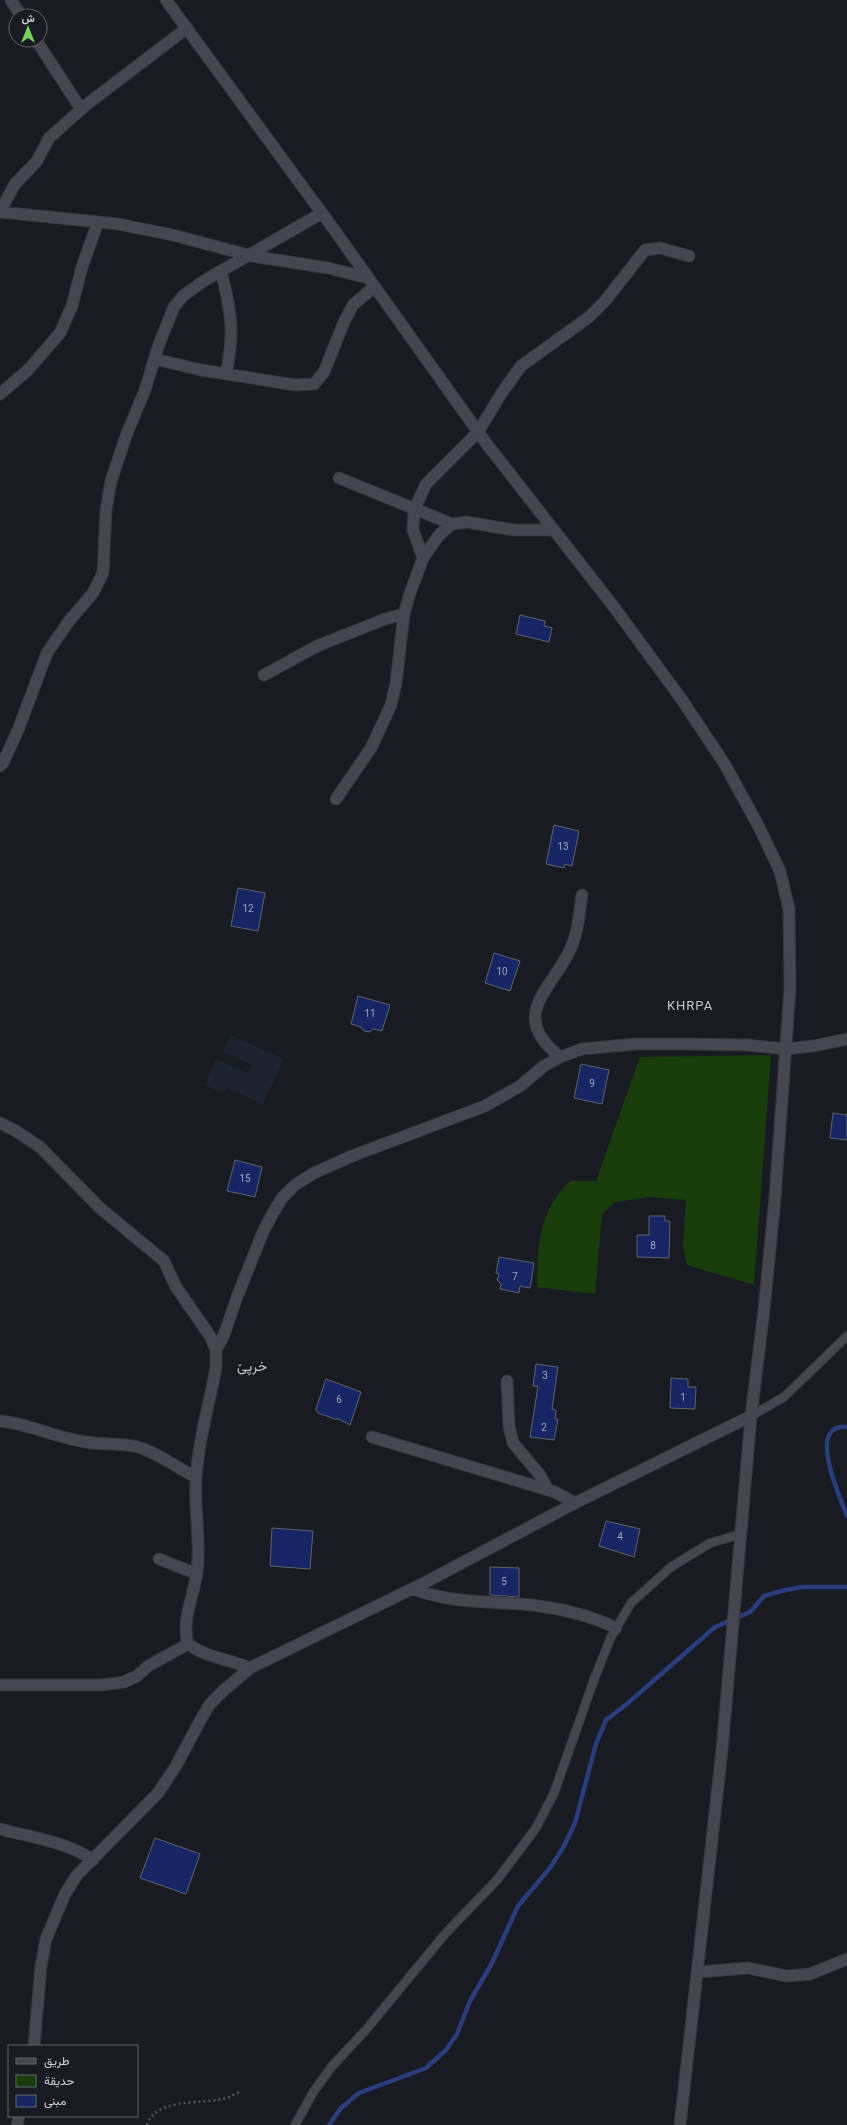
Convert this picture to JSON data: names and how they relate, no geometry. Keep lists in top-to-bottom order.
{
  "districts": ["KHRPA", "خرپێ"],
  "house_numbers": [
    "13",
    "12",
    "10",
    "11",
    "9",
    "15",
    "8",
    "7",
    "3",
    "1",
    "6",
    "2",
    "4",
    "5"
  ],
  "legend": ["طريق", "حديقة", "مبنى"],
  "north": "top"
}
